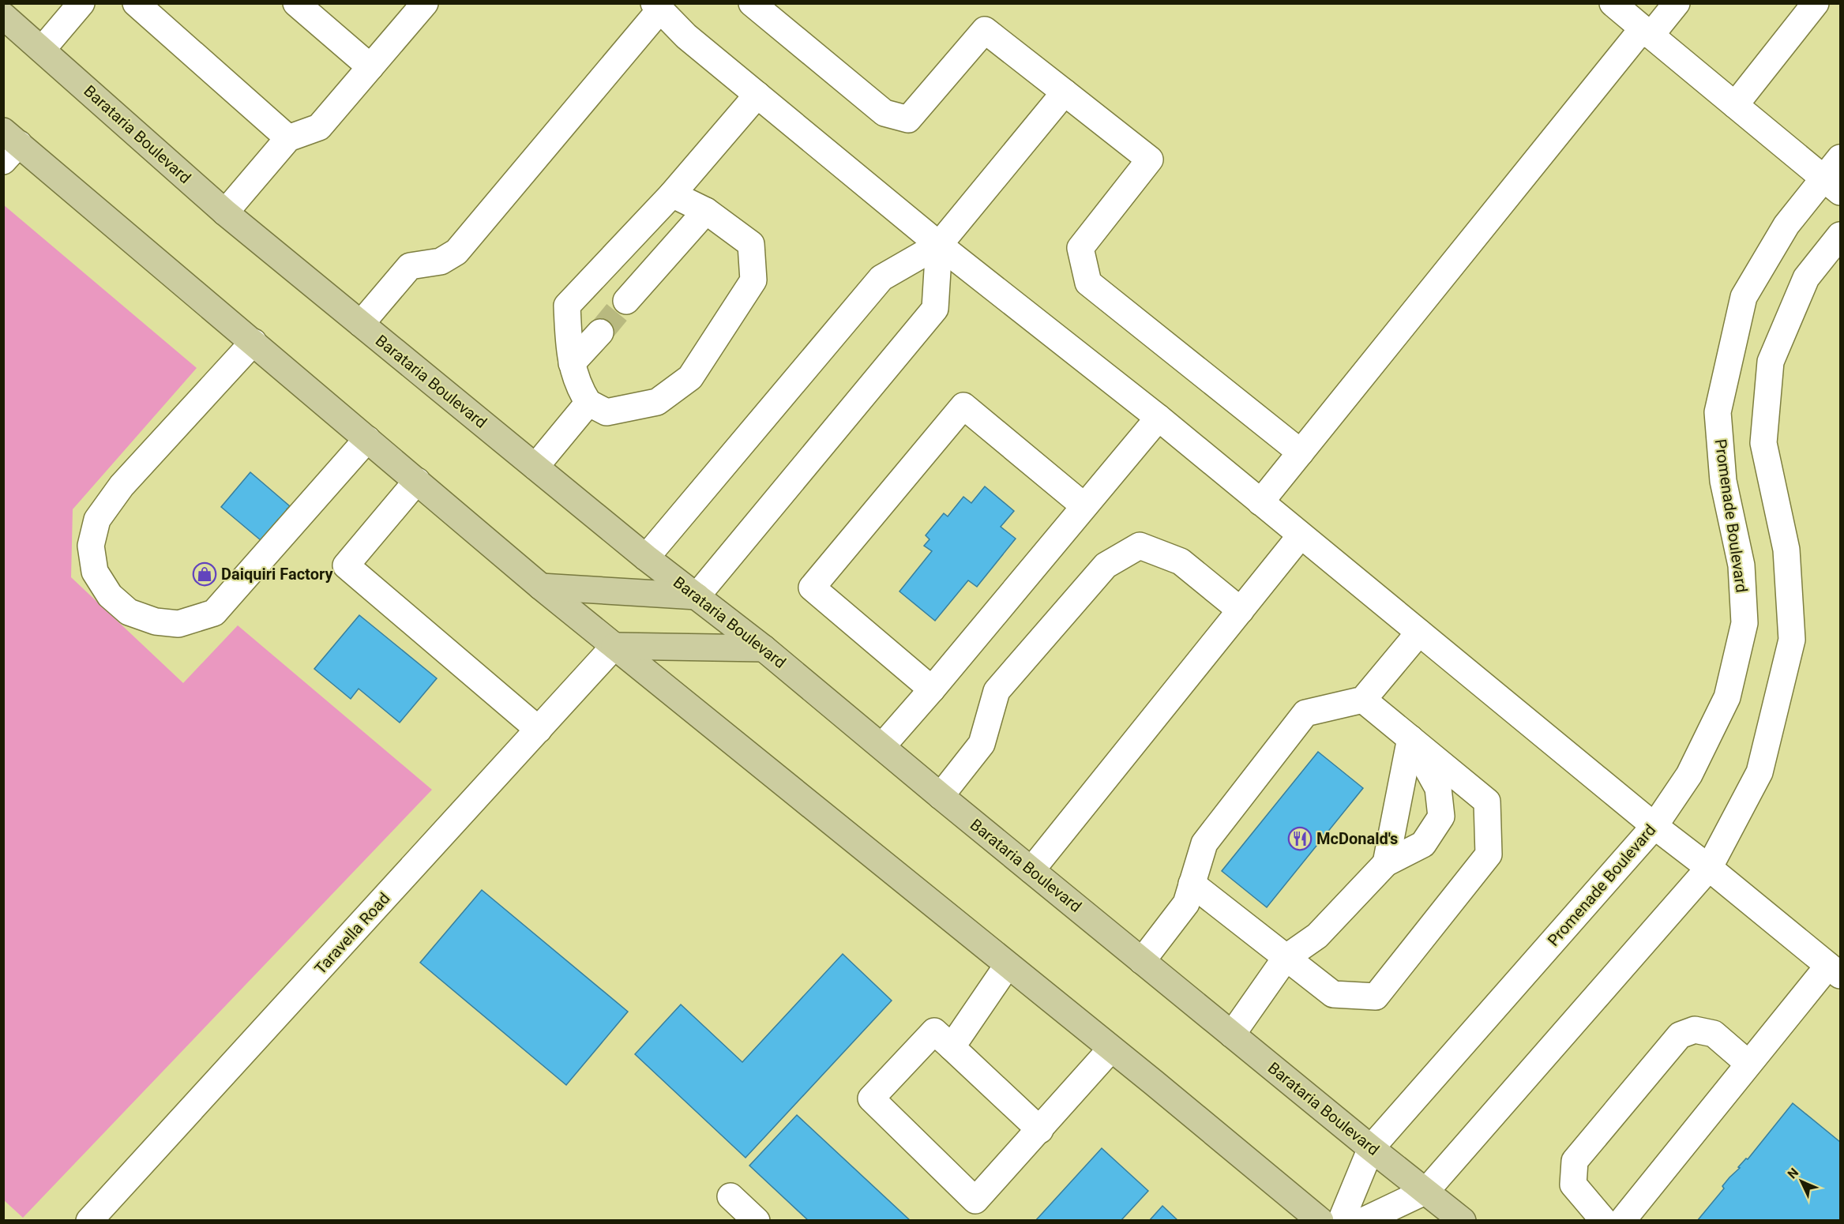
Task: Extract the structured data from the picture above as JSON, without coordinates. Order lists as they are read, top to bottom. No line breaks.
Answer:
{"streets":{"main road":["Barataria Boulevard"],"street":["Promenade Boulevard","Taravella Road"]},"crossings":[["Barataria Boulevard","Promenade Boulevard"]],"places":{"shop":["Daiquiri Factory"],"restaurant":["McDonald's"]},"north":"top left"}
